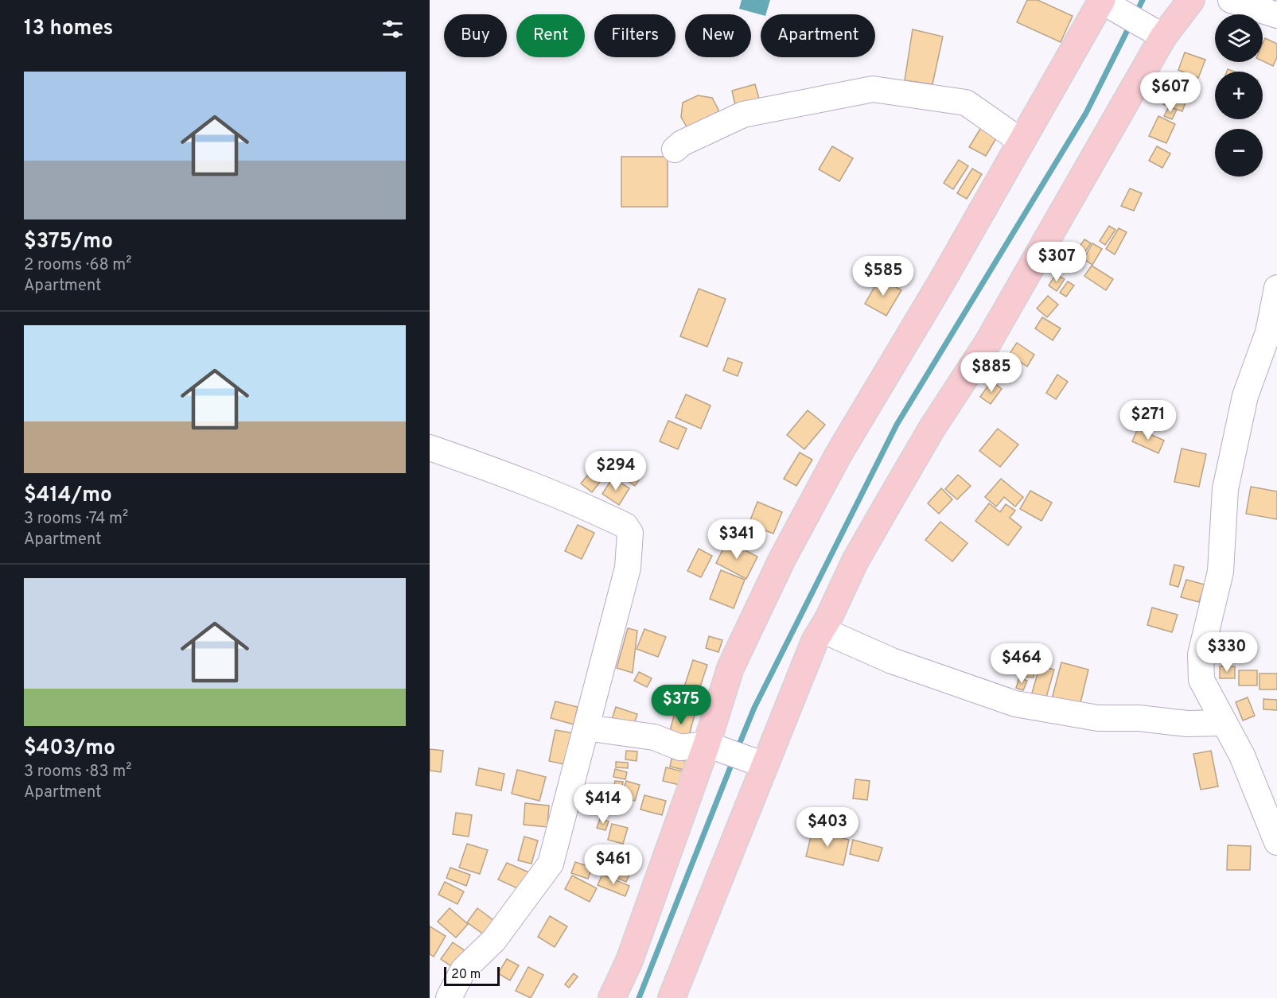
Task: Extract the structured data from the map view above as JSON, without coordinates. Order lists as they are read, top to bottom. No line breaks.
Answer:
{"scale_bar":"20 m","page":{"heading":"13 homes","map_buttons":["+","−"],"chip":["Buy","Rent","Filters","New","Apartment"],"list":[{"name":"$375/mo","note":"2 rooms · 68 m² · Apartment"},{"name":"$414/mo","note":"3 rooms · 74 m² · Apartment"},{"name":"$403/mo","note":"3 rooms · 83 m² · Apartment"}],"price":["$607","$307","$585","$885","$271","$294","$341","$330","$464","$375","$414","$403","$461"],"scale":"20 m"}}
